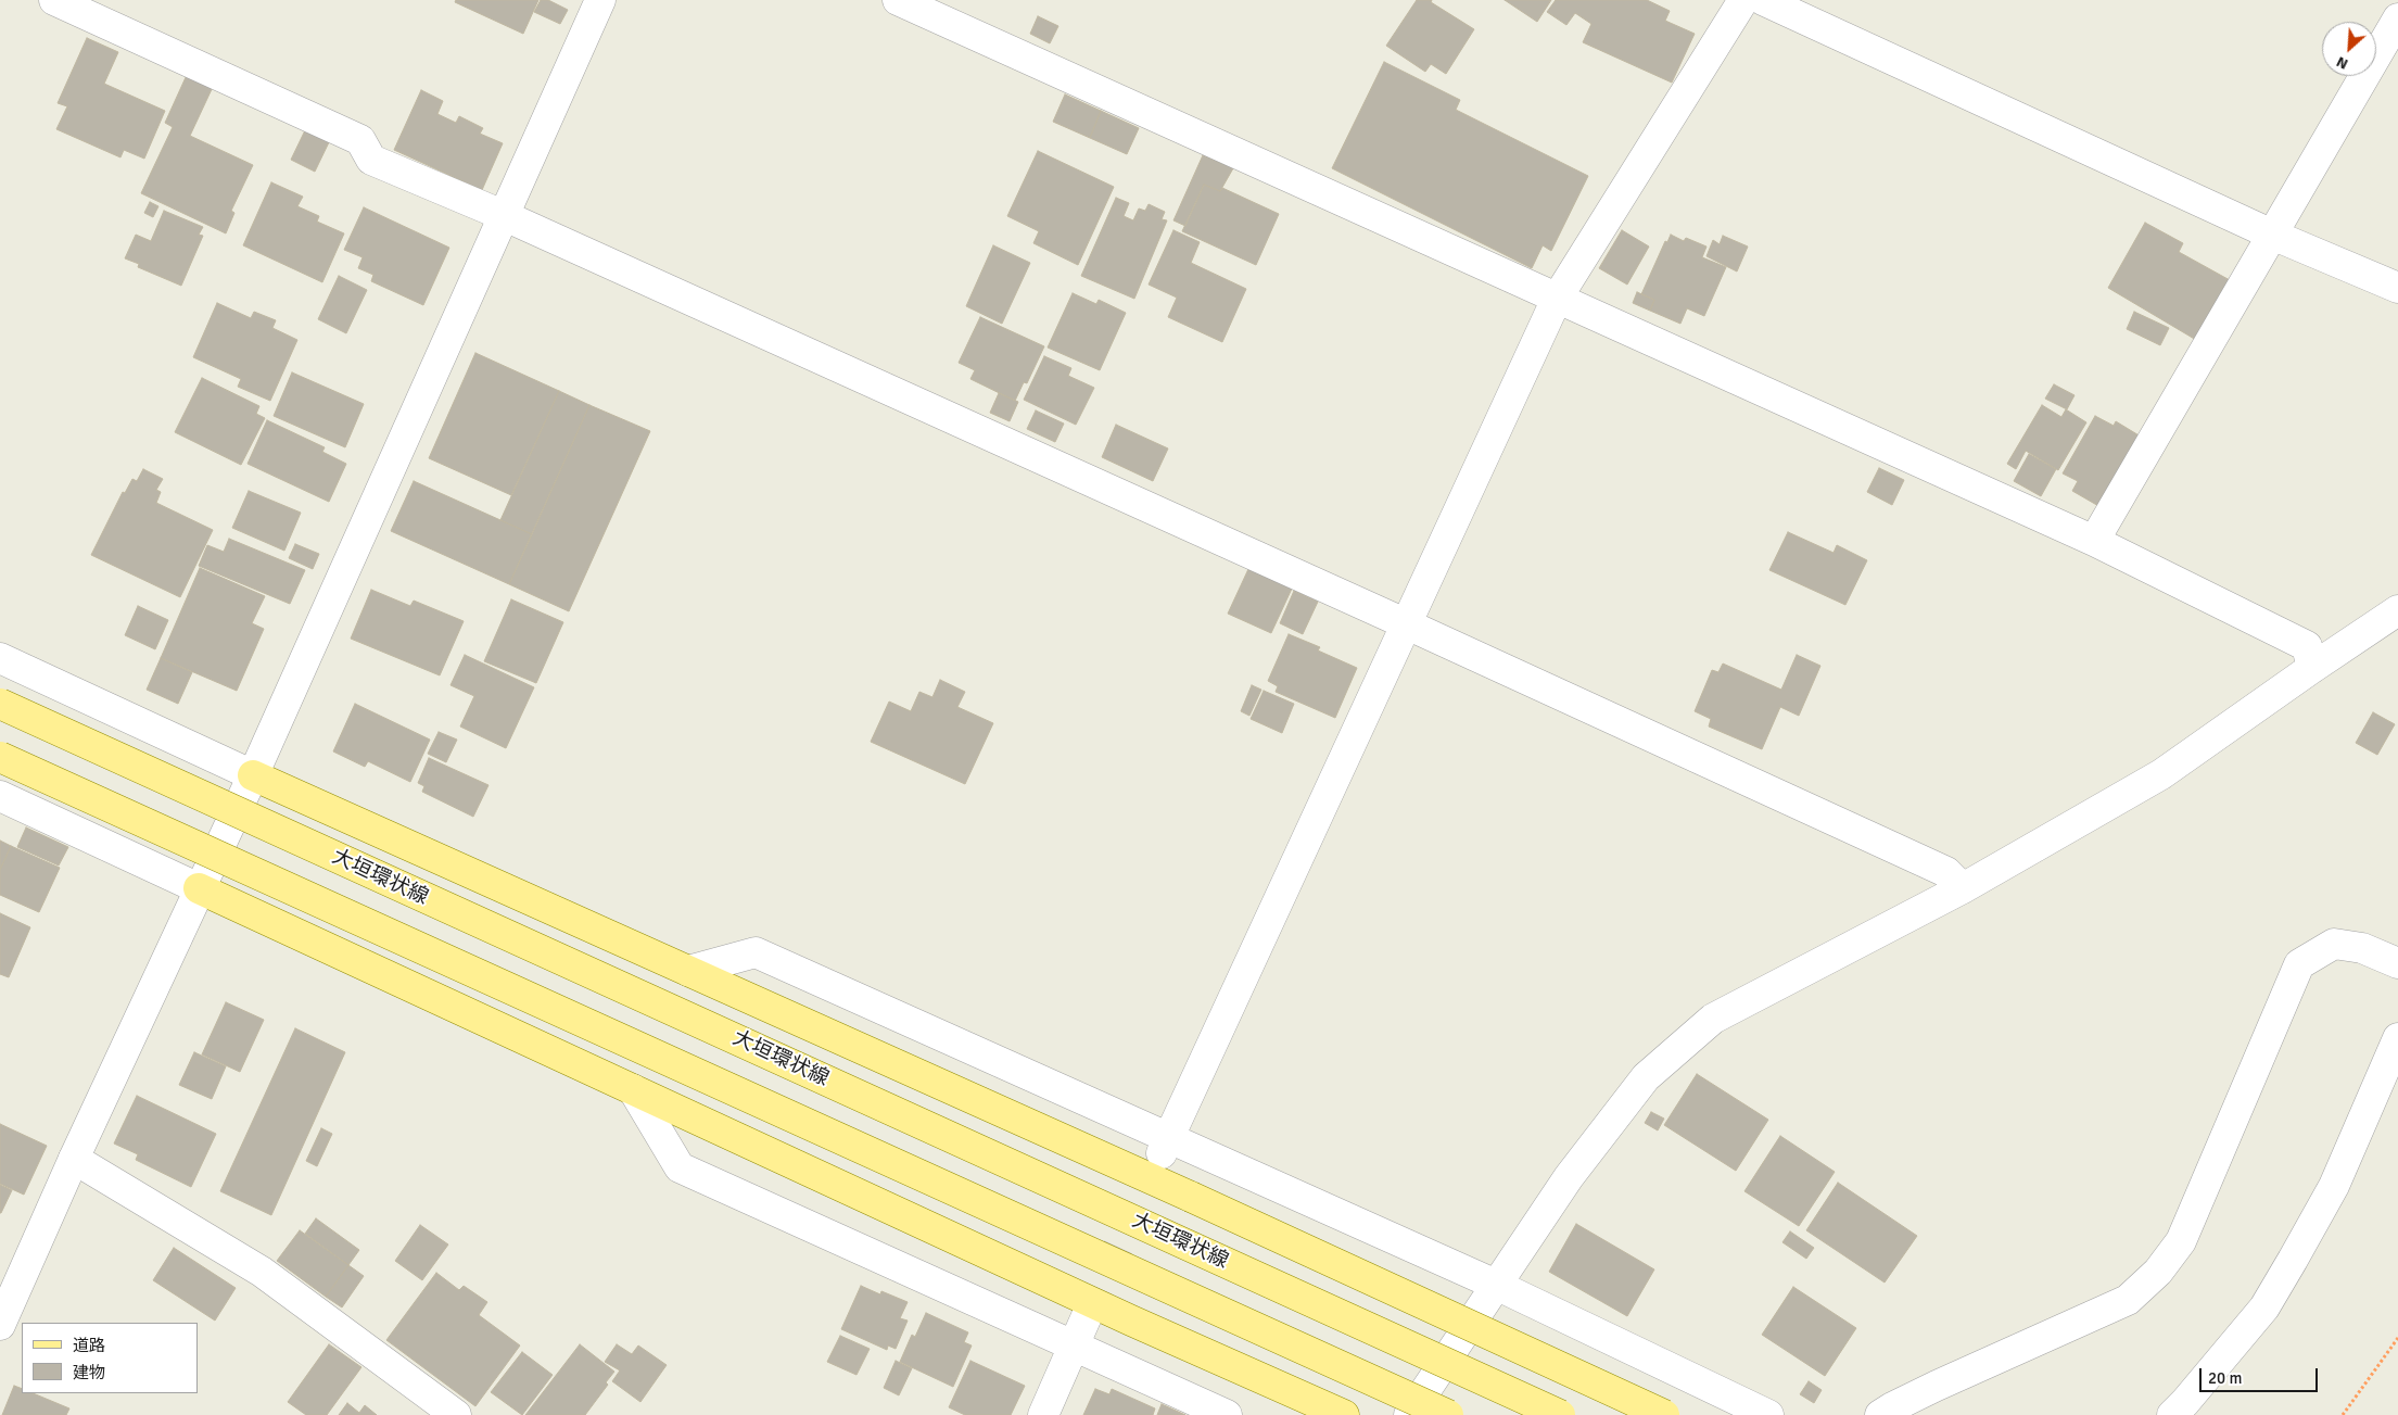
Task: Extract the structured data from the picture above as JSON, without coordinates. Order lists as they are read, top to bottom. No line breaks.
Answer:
{"streets":{"main road":["大垣環状線"]},"legend":["道路","建物"],"scale_bar":"20 m","north":"bottom left"}
